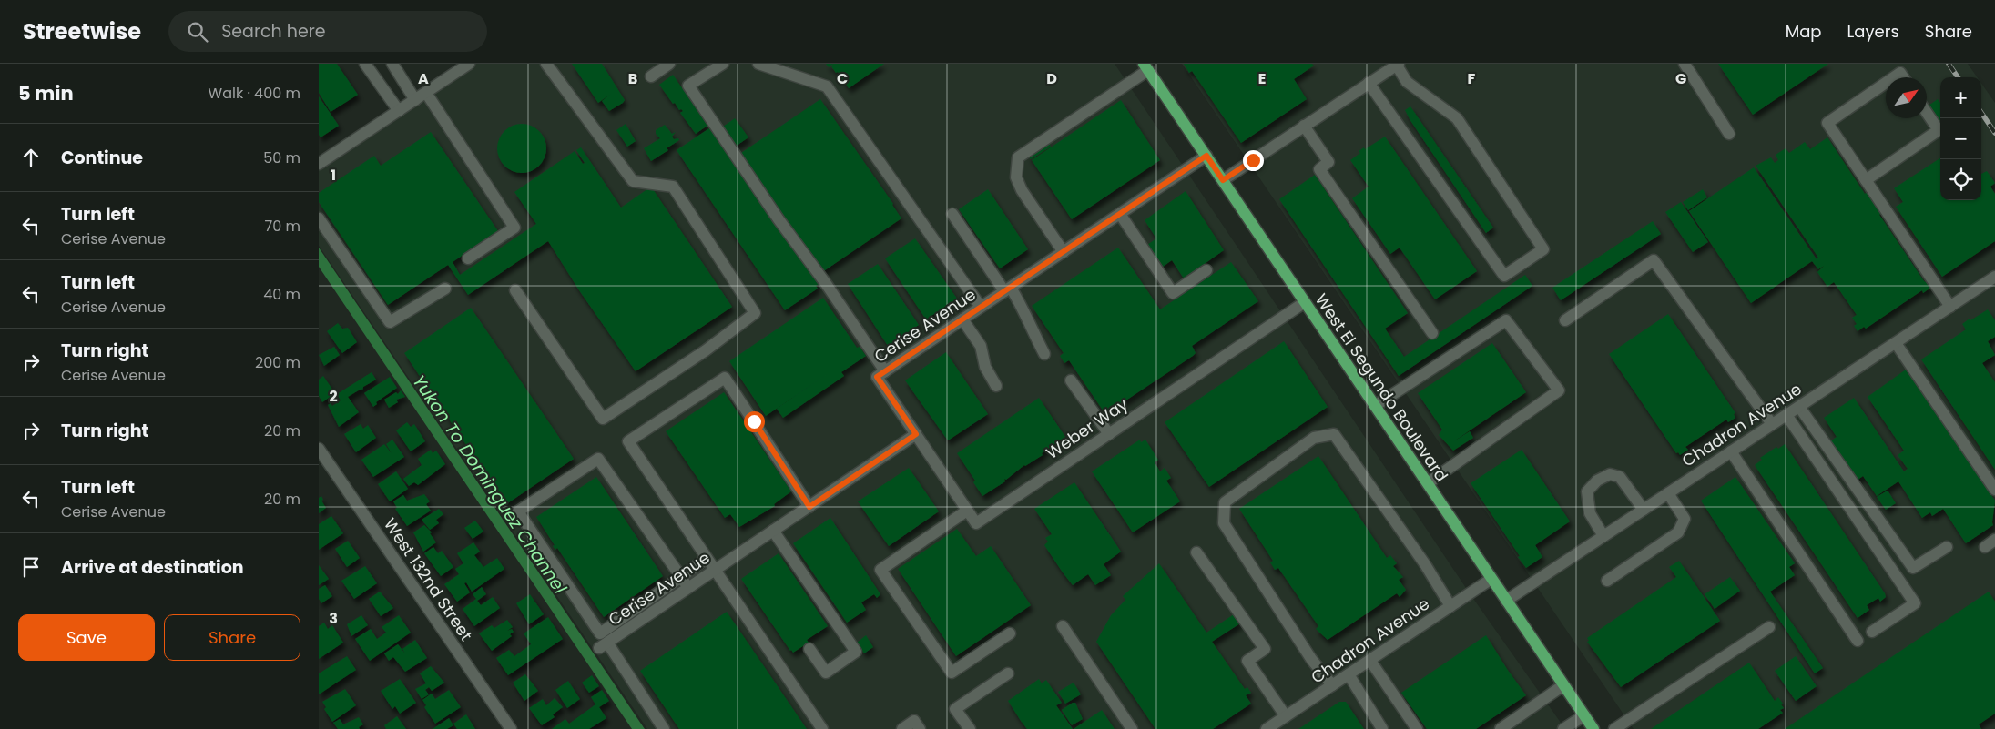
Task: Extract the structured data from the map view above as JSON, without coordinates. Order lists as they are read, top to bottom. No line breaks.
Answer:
{"streets":{"main road":["West El Segundo Boulevard"],"street":["Cerise Avenue","Chadron Avenue","Weber Way","West 132nd Street"]},"crossings":[["Cerise Avenue","West El Segundo Boulevard"],["West El Segundo Boulevard","Chadron Avenue"],["West El Segundo Boulevard","Weber Way"]],"water":["Yukon To Dominguez Channel"],"north":"top right","page":{"header":"Streetwise","search":"Search here","nav":["Map","Layers","Share"],"heading":["5 min","Walk · 400 m"],"map_buttons":["+","−"],"list":[["Continue","50 m"],["Turn left","Cerise Avenue","70 m"],["Turn left","Cerise Avenue","40 m"],["Turn right","Cerise Avenue","200 m"],["Turn right","20 m"],["Turn left","Cerise Avenue","20 m"],"Arrive at destination"],"buttons":["Save","Share"]},"grid":{"columns":["A","B","C","D","E","F","G"],"rows":["1","2","3"]}}
